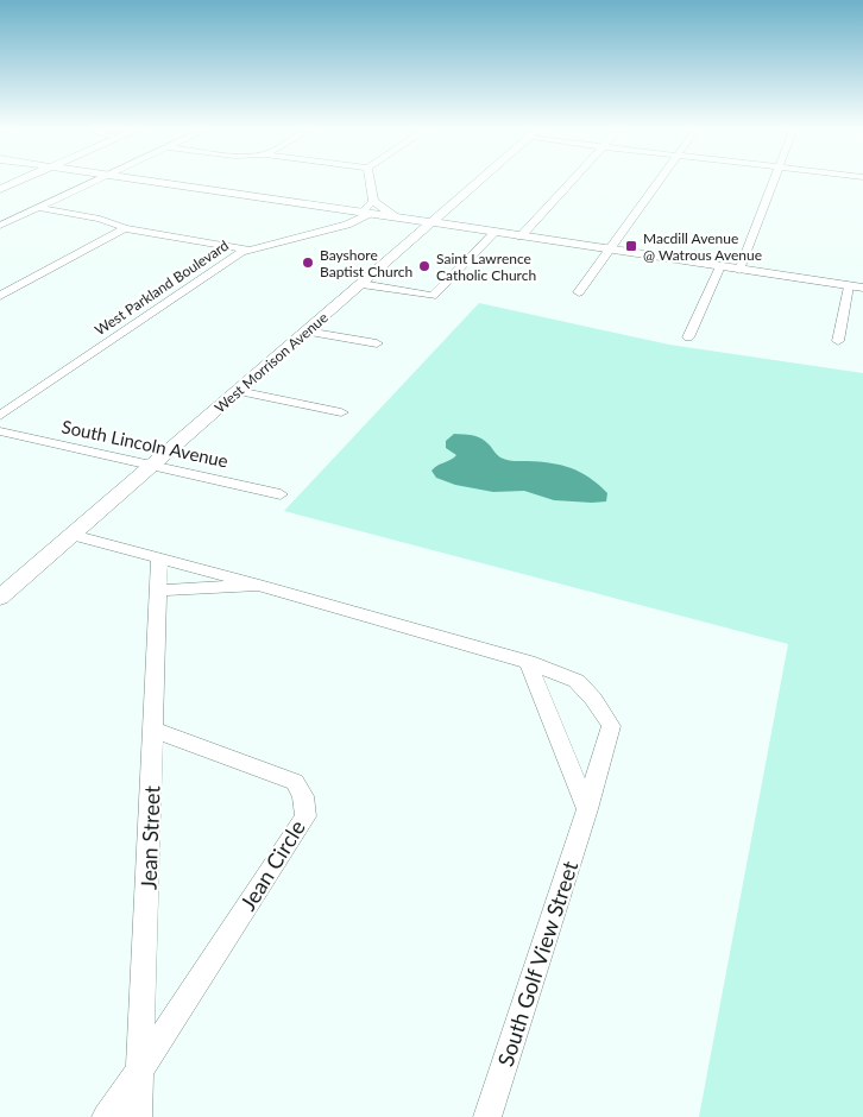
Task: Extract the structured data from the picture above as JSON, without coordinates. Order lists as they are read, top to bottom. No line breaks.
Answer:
{"streets":{"street":["West Parkland Boulevard","West Morrison Avenue","South Lincoln Avenue","Jean Street","Jean Circle","South Golf View Street"]},"crossings":[["West Morrison Avenue","South Lincoln Avenue"],["West Morrison Avenue","South Golf View Street"],["Jean Street","Jean Circle"],["Jean Street","South Golf View Street"]],"places":{"transit":["Macdill Avenue @ Watrous Avenue"],"other":["Bayshore Baptist Church","Saint Lawrence Catholic Church"]}}
